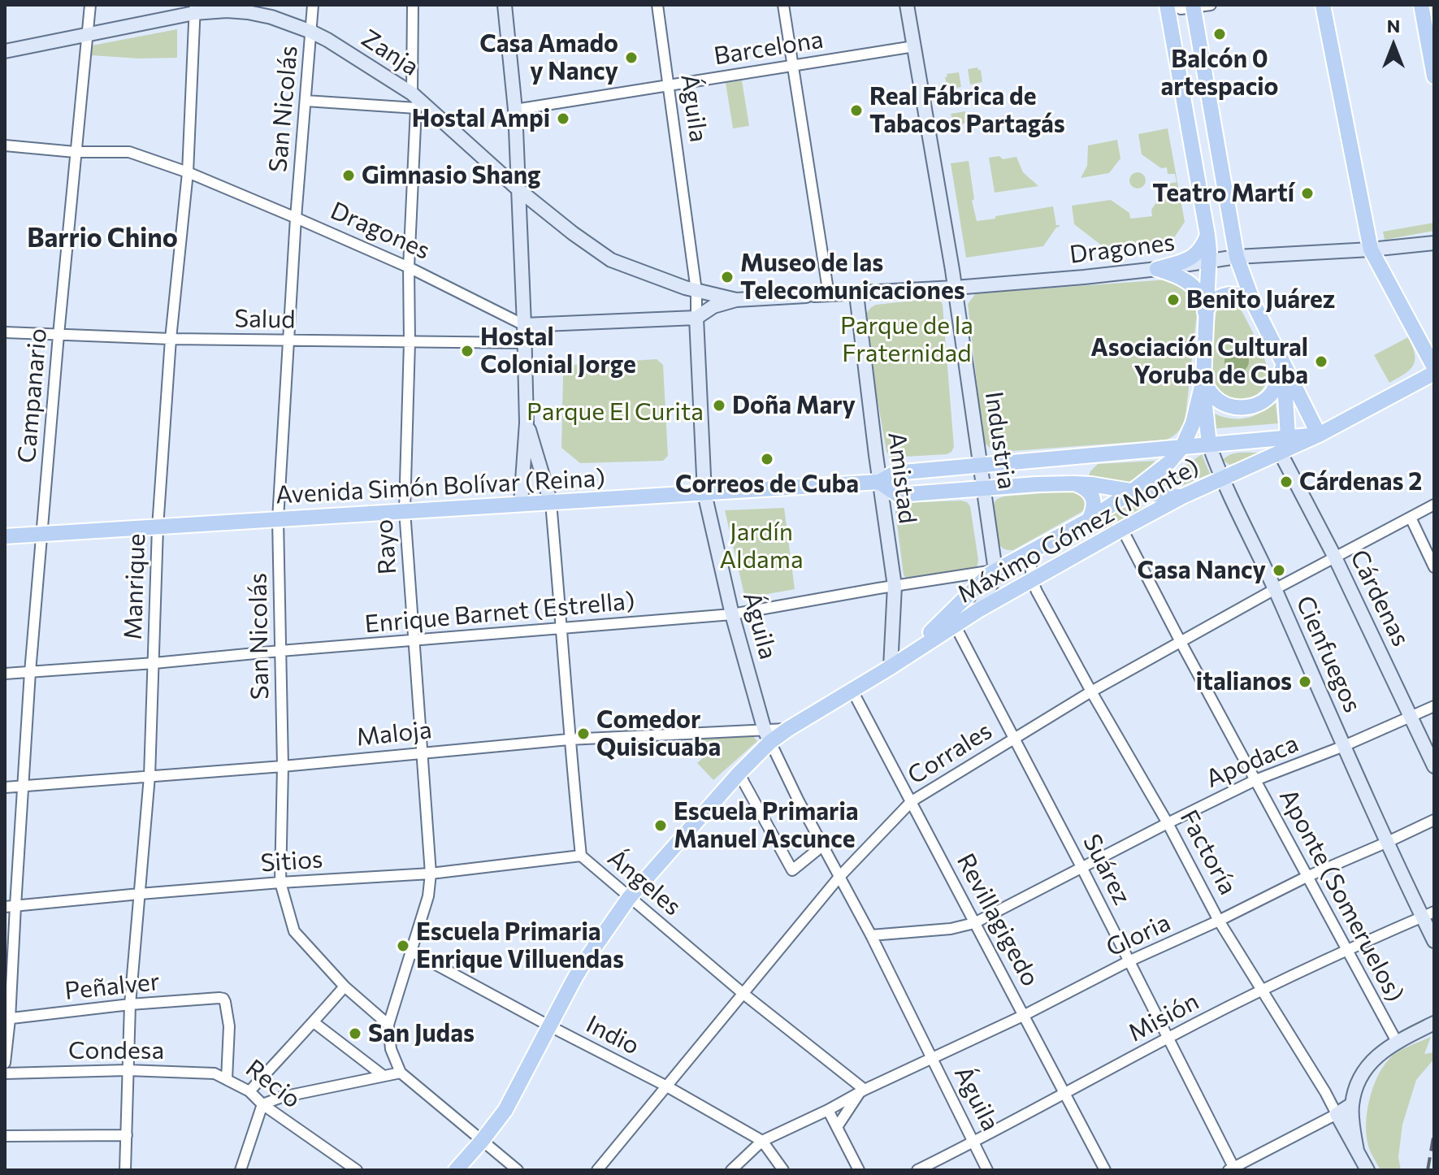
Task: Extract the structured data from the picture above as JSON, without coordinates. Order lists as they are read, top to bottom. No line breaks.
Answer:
{"streets":{"main road":["Avenida Simón Bolívar (Reina)","Máximo Gómez (Monte)","Cienfuegos"],"street":["Barcelona","Zanja","Águila","San Nicolás","Dragones","Salud","Campanario","Industria","Amistad","Rayo","Manrique","Cárdenas","Enrique Barnet (Estrella)","Maloja","Corrales","Apodaca","Factoría","Sitios","Suárez","Ángeles","Aponte (Someruelos)","Revillagigedo","Gloria","Peñalver","Misión","Indio","Condesa","Recio"]},"crossings":[["Barcelona","Águila"],["Barcelona","Industria"],["Zanja","Águila"],["Zanja","San Nicolás"],["Zanja","Dragones"],["Zanja","Campanario"],["Zanja","Rayo"],["Zanja","Manrique"],["Águila","Dragones"],["Águila","Avenida Simón Bolívar (Reina)"],["Águila","Máximo Gómez (Monte)"],["Águila","Enrique Barnet (Estrella)"],["Águila","Maloja"],["Águila","Corrales"],["Águila","Apodaca"],["Águila","Gloria"],["Águila","Misión"],["San Nicolás","Dragones"],["San Nicolás","Salud"],["San Nicolás","Avenida Simón Bolívar (Reina)"],["San Nicolás","Rayo"],["San Nicolás","Enrique Barnet (Estrella)"],["San Nicolás","Maloja"],["San Nicolás","Sitios"],["Dragones","Campanario"],["Dragones","Industria"],["Dragones","Amistad"],["Dragones","Rayo"],["Dragones","Manrique"],["Salud","Campanario"],["Salud","Rayo"],["Salud","Manrique"],["Campanario","Avenida Simón Bolívar (Reina)"],["Campanario","Enrique Barnet (Estrella)"],["Campanario","Maloja"],["Campanario","Sitios"],["Campanario","Peñalver"],["Industria","Avenida Simón Bolívar (Reina)"],["Industria","Máximo Gómez (Monte)"],["Industria","Enrique Barnet (Estrella)"],["Amistad","Avenida Simón Bolívar (Reina)"],["Amistad","Máximo Gómez (Monte)"],["Amistad","Enrique Barnet (Estrella)"],["Avenida Simón Bolívar (Reina)","Máximo Gómez (Monte)"],["Avenida Simón Bolívar (Reina)","Rayo"],["Avenida Simón Bolívar (Reina)","Manrique"],["Avenida Simón Bolívar (Reina)","Ángeles"],["Máximo Gómez (Monte)","Cárdenas"],["Máximo Gómez (Monte)","Enrique Barnet (Estrella)"],["Máximo Gómez (Monte)","Cienfuegos"],["Máximo Gómez (Monte)","Maloja"],["Máximo Gómez (Monte)","Factoría"],["Máximo Gómez (Monte)","Suárez"],["Máximo Gómez (Monte)","Ángeles"],["Máximo Gómez (Monte)","Aponte (Someruelos)"],["Máximo Gómez (Monte)","Revillagigedo"],["Máximo Gómez (Monte)","Indio"],["Rayo","Enrique Barnet (Estrella)"],["Rayo","Maloja"],["Rayo","Sitios"],["Rayo","Indio"],["Manrique","Enrique Barnet (Estrella)"],["Manrique","Maloja"],["Manrique","Sitios"],["Manrique","Peñalver"],["Manrique","Condesa"],["Cárdenas","Corrales"],["Cárdenas","Apodaca"],["Enrique Barnet (Estrella)","Ángeles"],["Cienfuegos","Corrales"],["Cienfuegos","Apodaca"],["Cienfuegos","Gloria"],["Cienfuegos","Misión"],["Maloja","Ángeles"],["Corrales","Factoría"],["Corrales","Suárez"],["Corrales","Ángeles"],["Corrales","Aponte (Someruelos)"],["Corrales","Revillagigedo"],["Corrales","Indio"],["Apodaca","Factoría"],["Apodaca","Suárez"],["Apodaca","Aponte (Someruelos)"],["Apodaca","Revillagigedo"],["Factoría","Gloria"],["Factoría","Misión"],["Sitios","Ángeles"],["Suárez","Gloria"],["Suárez","Misión"],["Ángeles","Gloria"],["Aponte (Someruelos)","Gloria"],["Aponte (Someruelos)","Misión"],["Revillagigedo","Gloria"],["Revillagigedo","Misión"],["Gloria","Indio"],["Peñalver","Recio"],["Condesa","Recio"]],"districts":["Barrio Chino"],"parks":["Parque de la Fraternidad","Parque El Curita","Jardín Aldama"],"places":["Balcón 0 artespacio","Casa Amado y Nancy","Real Fábrica de Tabacos Partagás","Hostal Ampi","Gimnasio Shang","Teatro Martí","Museo de las Telecomunicaciones","Benito Juárez","Hostal Colonial Jorge","Asociación Cultural Yoruba de Cuba","Doña Mary","Correos de Cuba","Cárdenas 2","Casa Nancy","italianos","Comedor Quisicuaba","Escuela Primaria Manuel Ascunce","Escuela Primaria Enrique Villuendas","San Judas"],"north":"top"}
